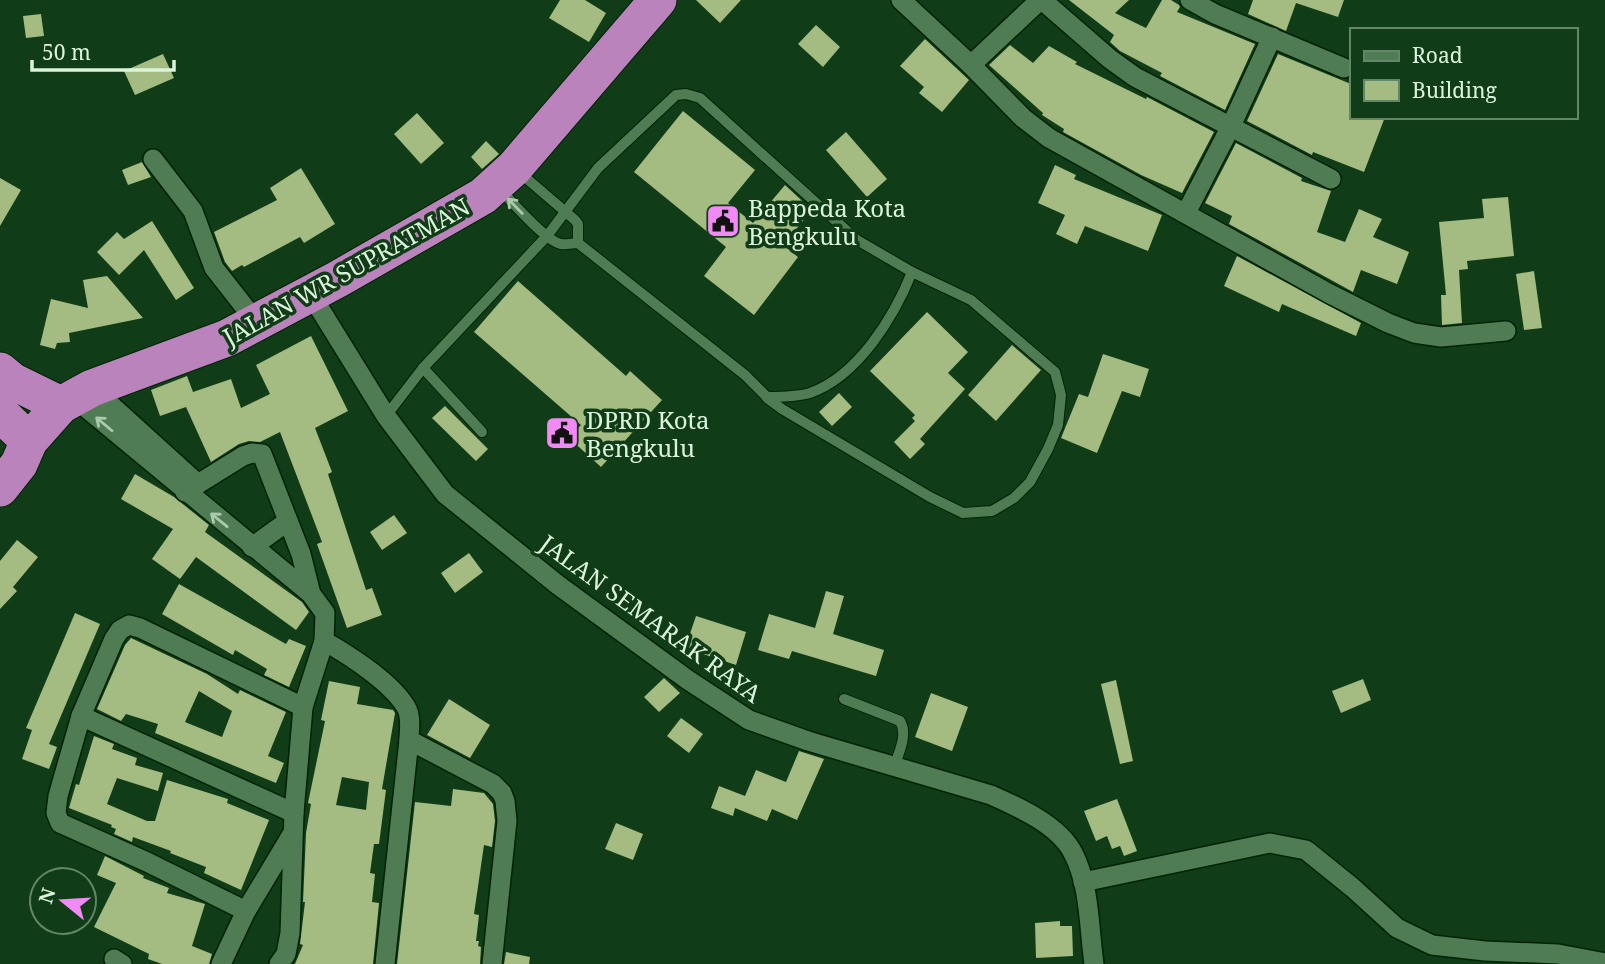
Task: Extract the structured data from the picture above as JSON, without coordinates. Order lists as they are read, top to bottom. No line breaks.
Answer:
{"streets":{"highway":["JALAN WR SUPRATMAN"],"street":["JALAN SEMARAK RAYA"]},"crossings":[["JALAN WR SUPRATMAN","JALAN SEMARAK RAYA"]],"places":{"public building":["Bappeda Kota Bengkulu","DPRD Kota Bengkulu"]},"legend":["Road","Building"],"scale_bar":"50 m","north":"left"}
